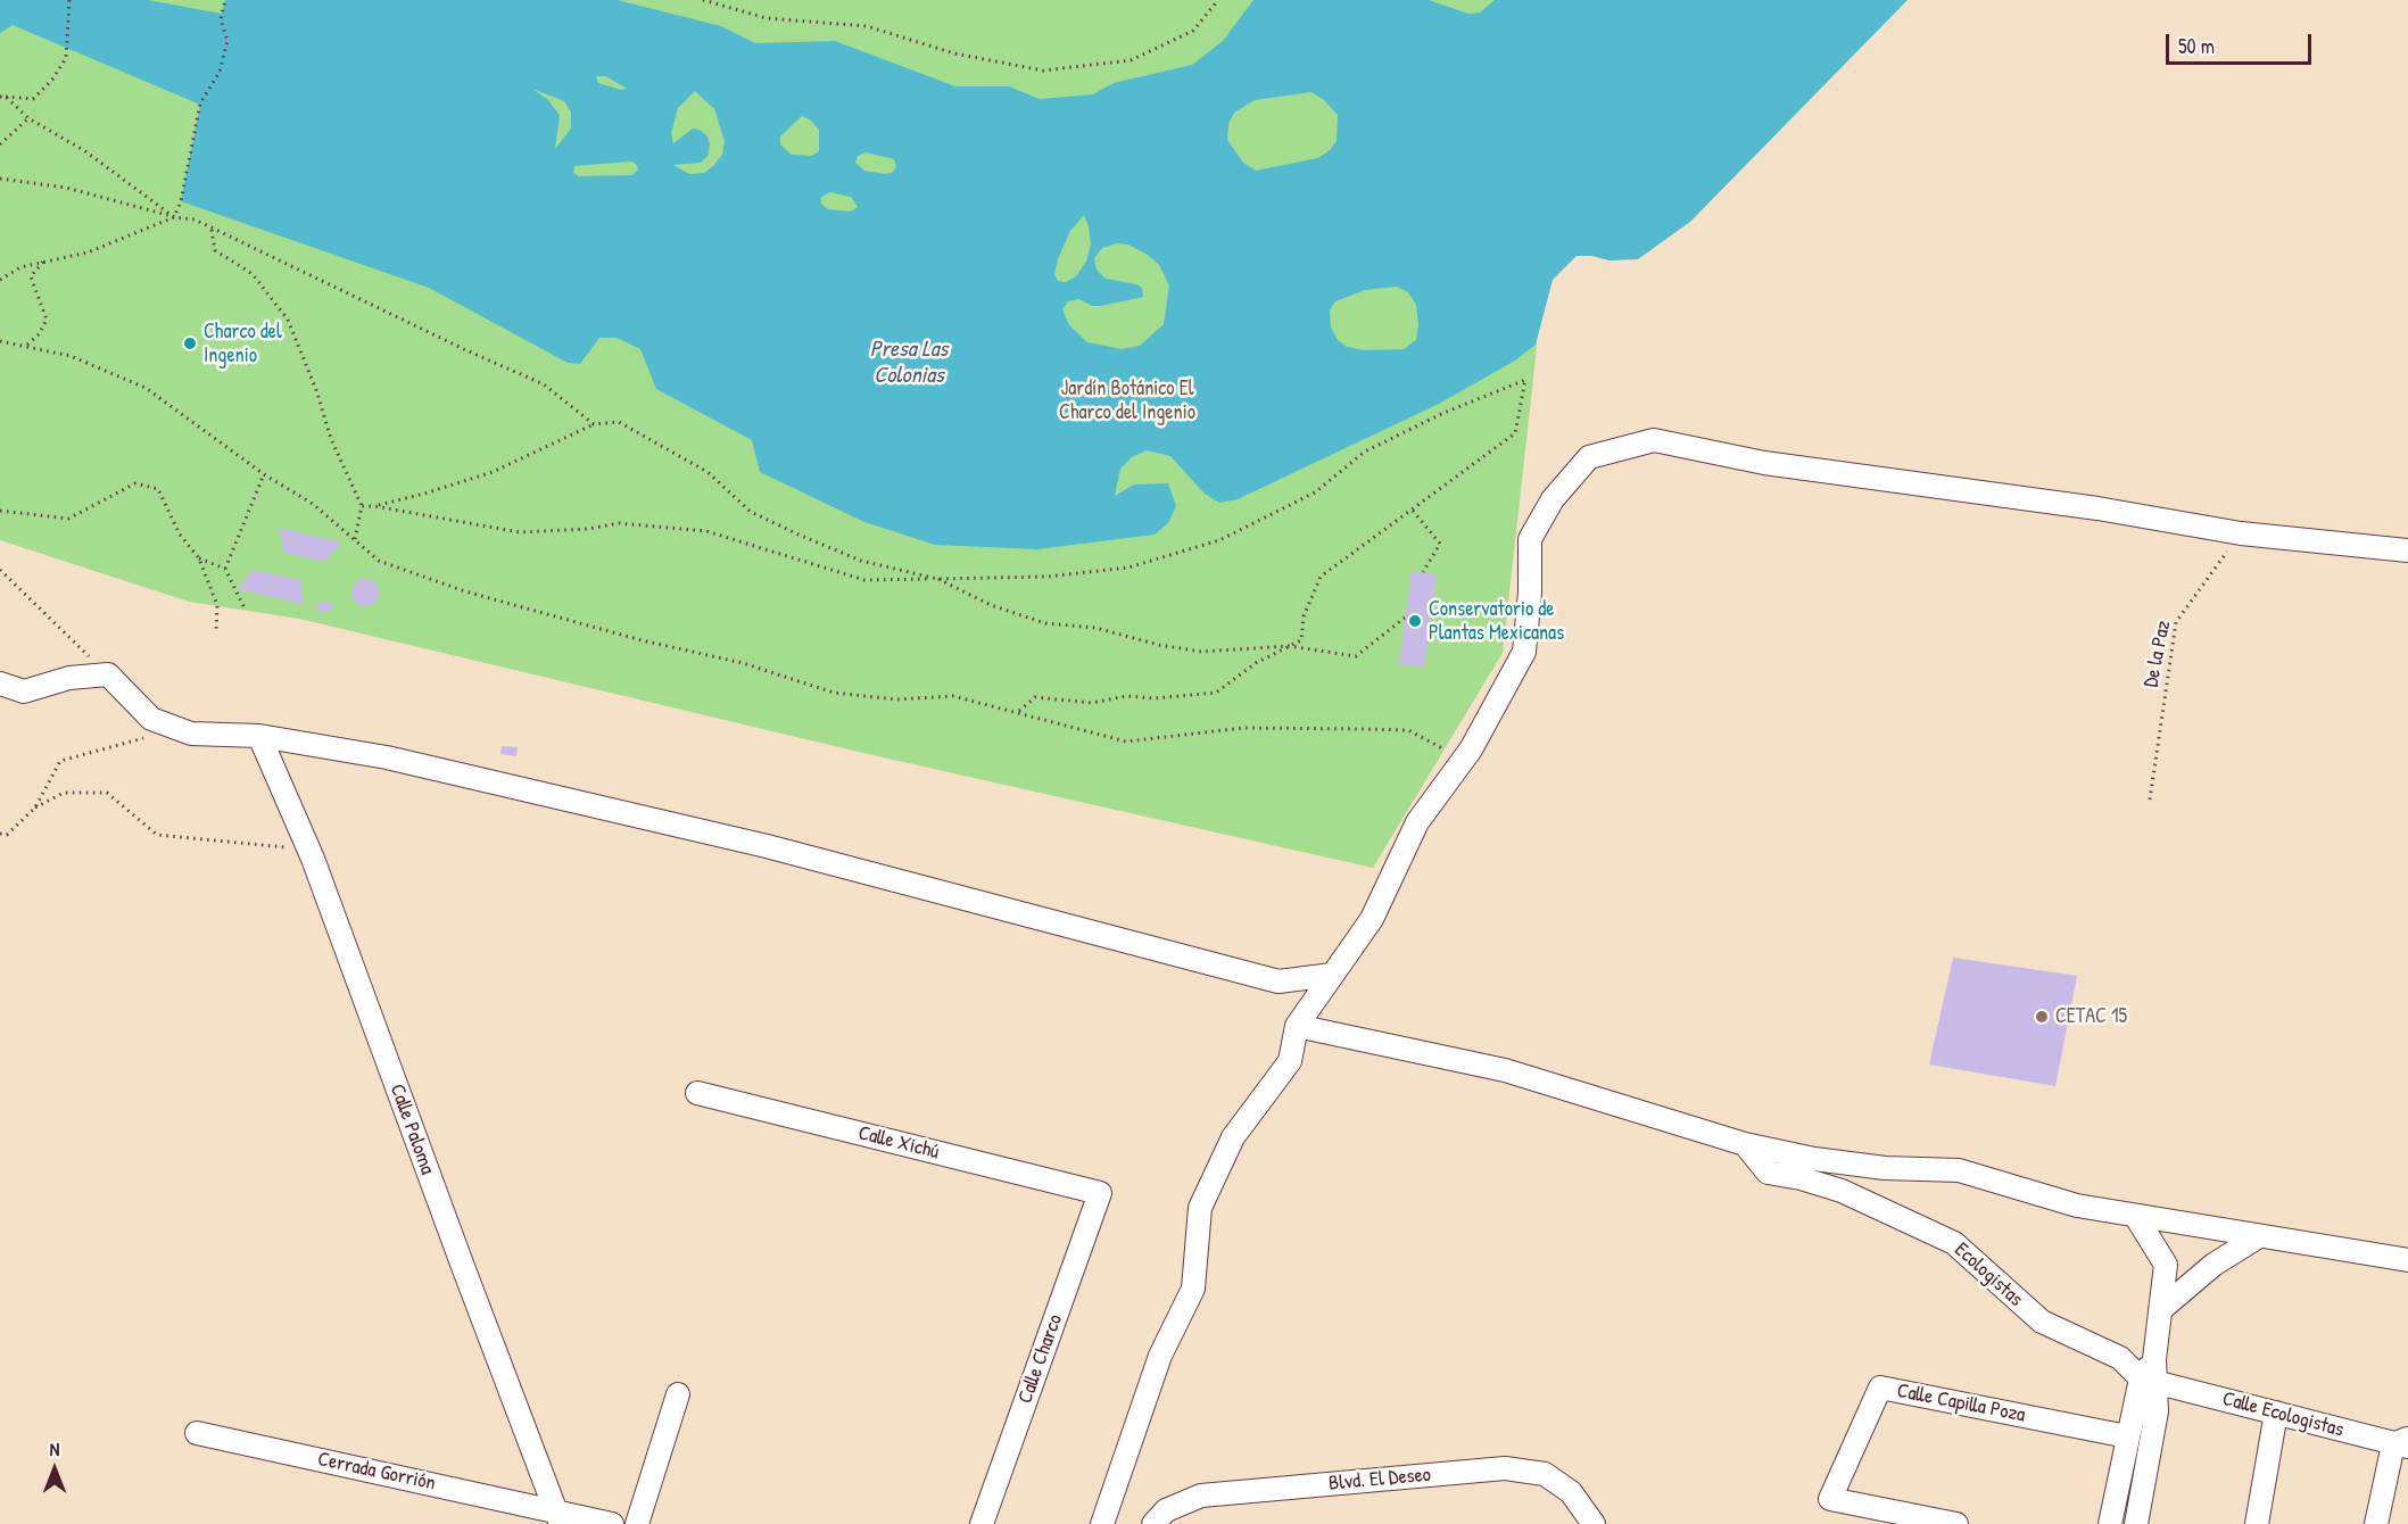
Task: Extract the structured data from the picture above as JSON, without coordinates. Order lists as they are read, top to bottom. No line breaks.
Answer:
{"streets":{"street":["Calle Paloma","Calle Xichú","Ecologistas","Calle Charco","Calle Capilla Poza","Calle Ecologistas","Cerrada Gorrión","Blvd. El Deseo"],"path":["De la Paz"]},"crossings":[["Calle Paloma","Cerrada Gorrión"],["Calle Xichú","Calle Charco"],["Ecologistas","Calle Ecologistas"]],"water":["Presa Las Colonias"],"parks":["Jardín Botánico El Charco del Ingenio"],"places":["Charco del Ingenio","Conservatorio de Plantas Mexicanas","CETAC 15"],"scale_bar":"50 m","north":"top"}
